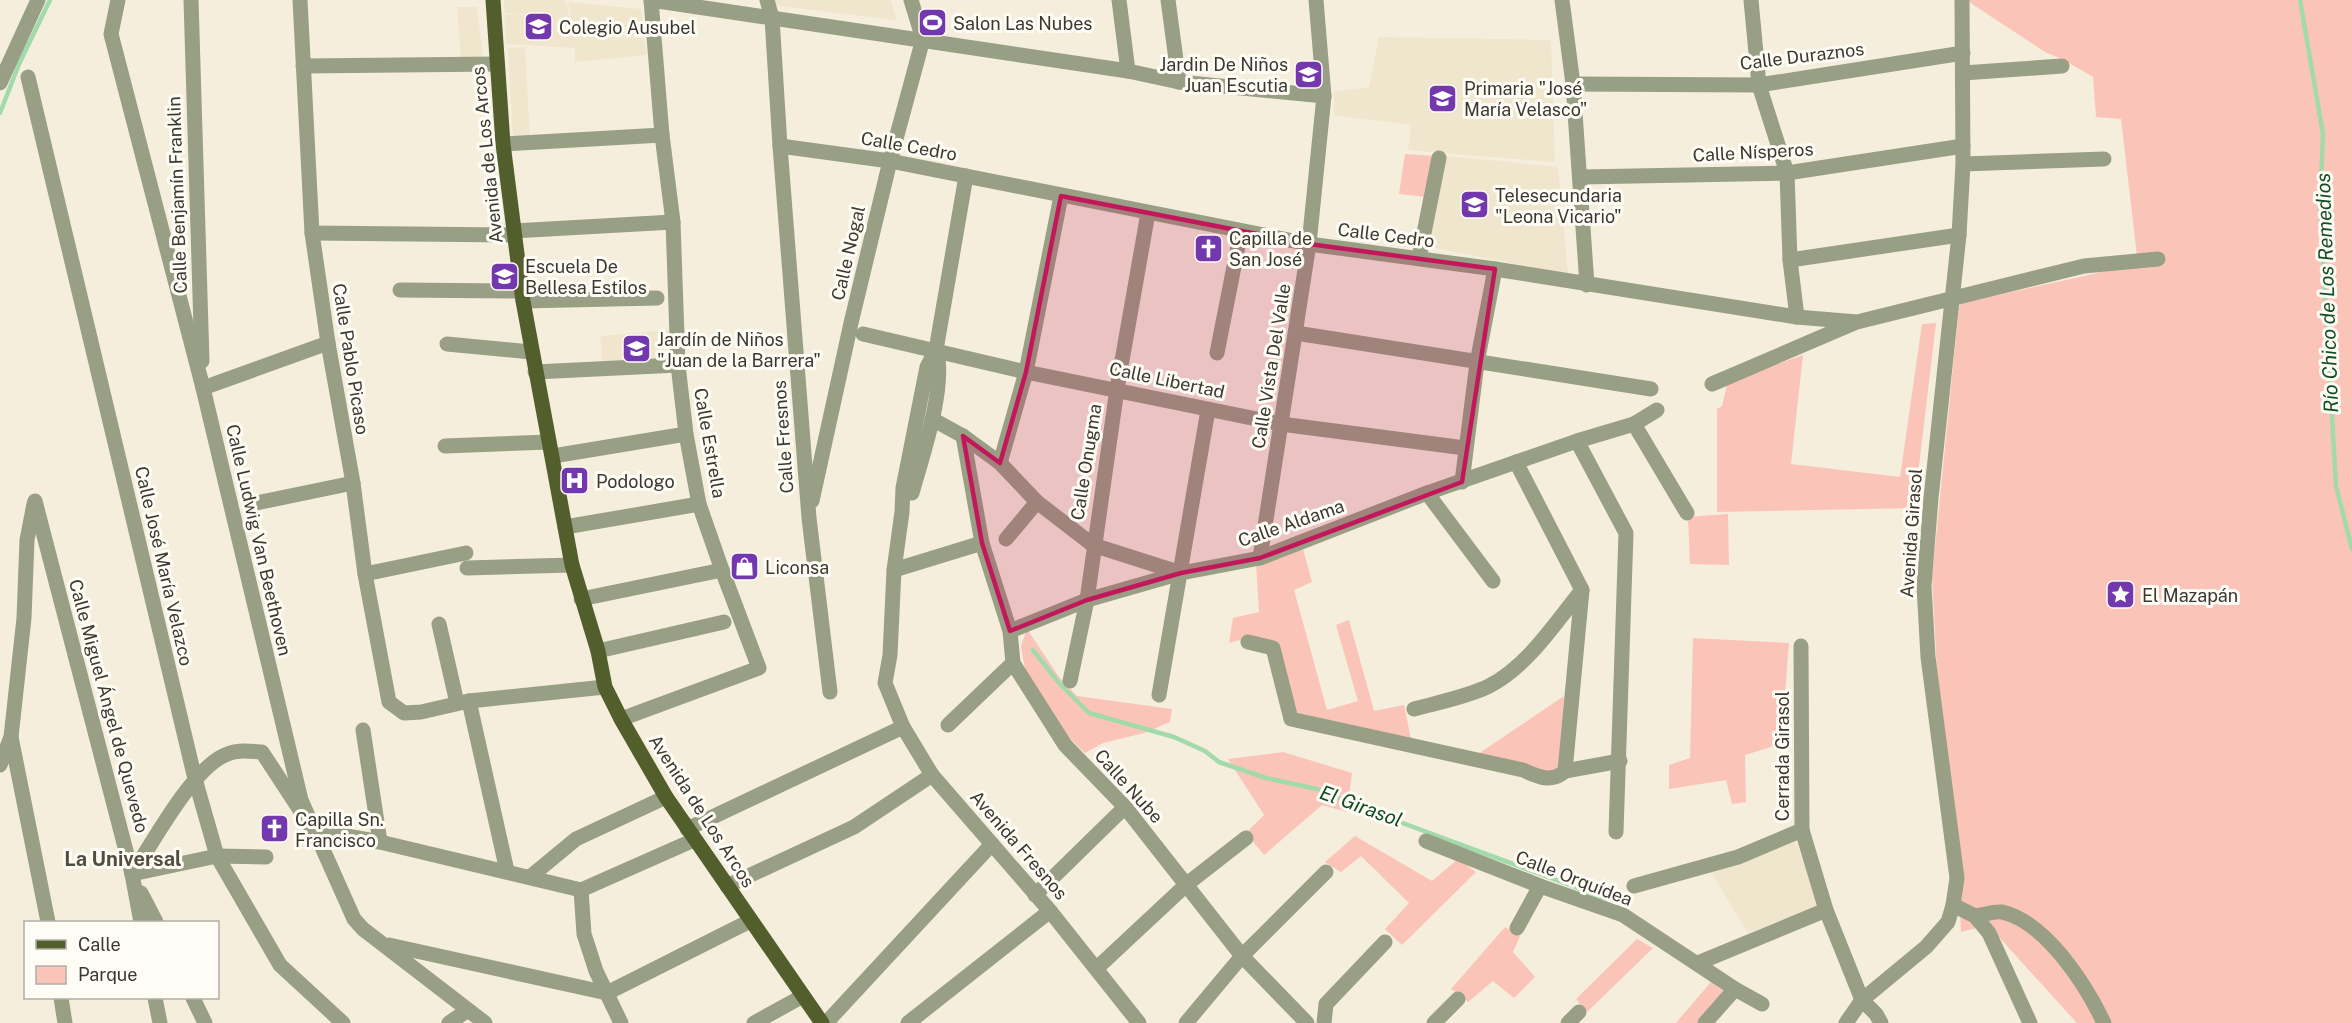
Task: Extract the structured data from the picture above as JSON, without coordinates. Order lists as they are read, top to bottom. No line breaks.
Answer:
{"streets":{"main road":["Avenida de Los Arcos"],"street":["Calle Duraznos","Calle Cedro","Calle Nísperos","Calle Benjamín Franklin","Calle Nogal","Calle Pablo Picaso","Calle Vista Del Valle","Calle Libertad","Calle Fresnos","Calle Estrella","Calle Onugma","Calle Aldama","Avenida Girasol","Calle Ludwig Van Beethoven","Calle José María Velazco","Calle Miguel Ángel de Quevedo","Cerrada Girasol","Calle Nube","Avenida Fresnos","Calle Orquídea"]},"crossings":[["Calle Duraznos","Avenida Girasol"],["Calle Cedro","Calle Nogal"],["Calle Cedro","Calle Vista Del Valle"],["Calle Cedro","Calle Fresnos"],["Calle Cedro","Calle Onugma"],["Calle Cedro","Avenida Girasol"],["Calle Nísperos","Avenida Girasol"],["Avenida de Los Arcos","Calle Estrella"],["Calle Benjamín Franklin","Calle Ludwig Van Beethoven"],["Calle Nogal","Calle Fresnos"],["Calle Vista Del Valle","Calle Libertad"],["Calle Vista Del Valle","Calle Aldama"],["Calle Libertad","Calle Onugma"],["Calle Onugma","Calle Aldama"],["Calle Aldama","Calle Nube"],["Avenida Girasol","Cerrada Girasol"]],"districts":["La Universal"],"water":["Río Chico de Los Remedios","El Girasol"],"places":{"sports":["Salon Las Nubes"],"school or university":["Colegio Ausubel","Jardin De Niños Juan Escutia","Primaria \"José María Velasco\"","Telesecundaria \"Leona Vicario\"","Escuela De Bellesa Estilos","Jardín de Niños \"Juan de la Barrera\""],"church":["Capilla de San José","Capilla Sn. Francisco"],"hospital":["Podologo"],"shop":["Liconsa"],"place":["El Mazapán"]},"legend":["Calle","Parque"]}
